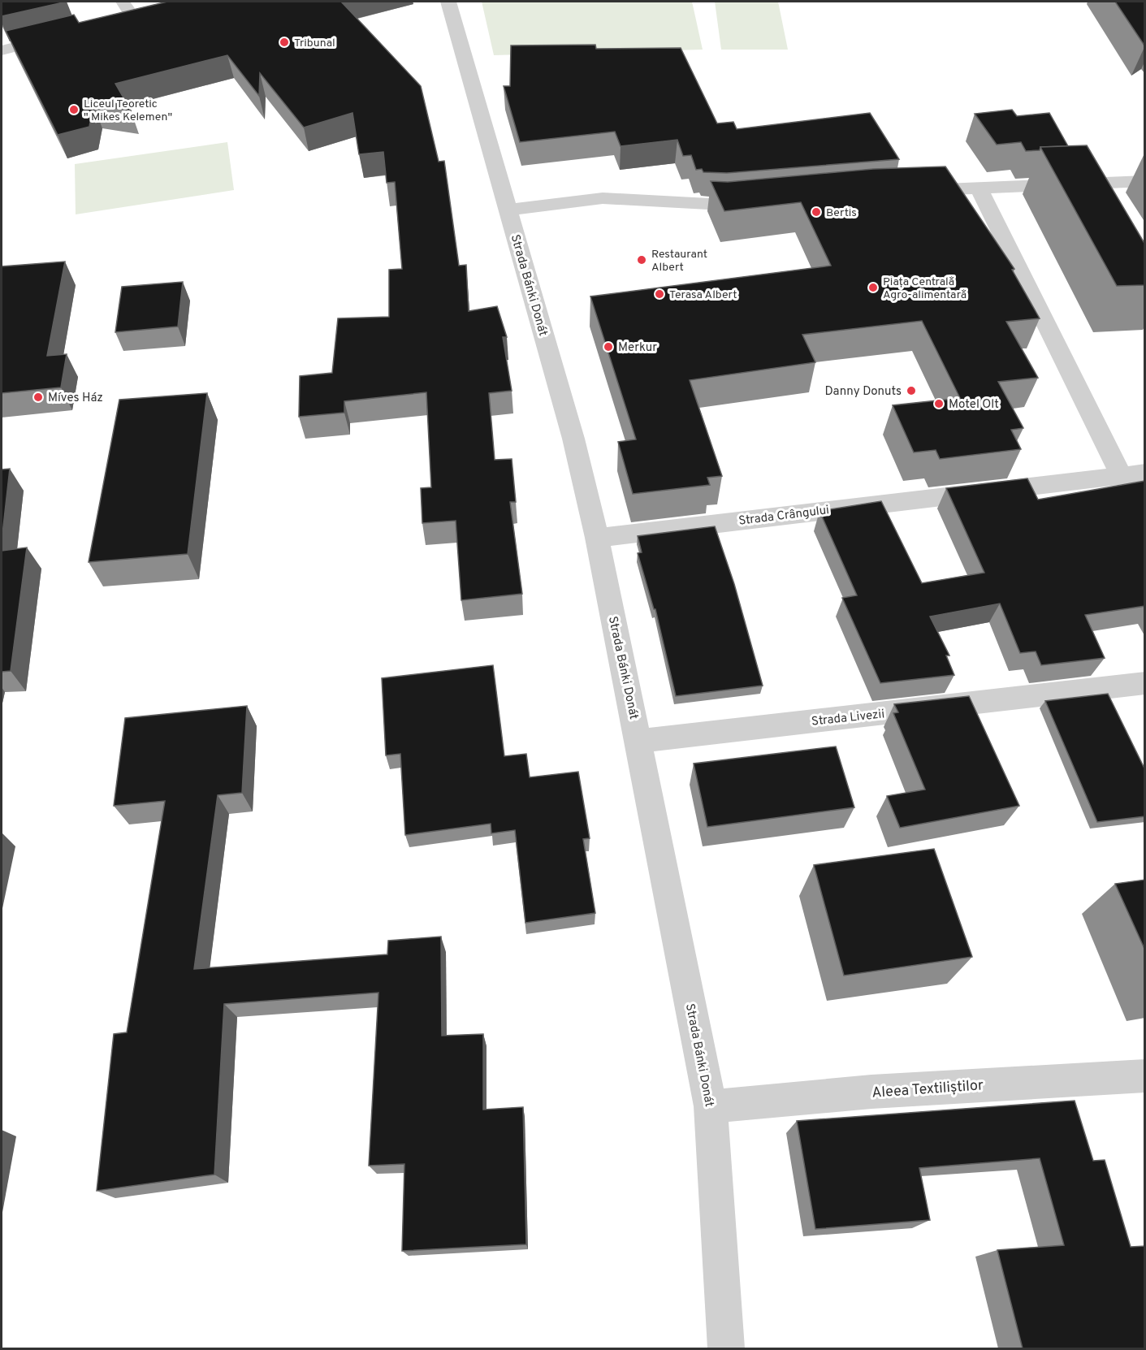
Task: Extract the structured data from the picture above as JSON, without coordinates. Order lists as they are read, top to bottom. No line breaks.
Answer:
{"streets":{"street":["Strada Bánki Donát","Strada Crângului","Strada Livezii","Aleea Textiliștilor"]},"crossings":[["Strada Bánki Donát","Strada Crângului"],["Strada Bánki Donát","Strada Livezii"],["Strada Bánki Donát","Aleea Textiliștilor"]],"places":["Tribunal","Liceul Teoretic \" Mikes Kelemen\"","Bertis","Restaurant Albert","Piața Centrală Agro-alimentară","Terasa Albert","Merkur","Danny Donuts","Míves Ház","Motel Olt"]}
